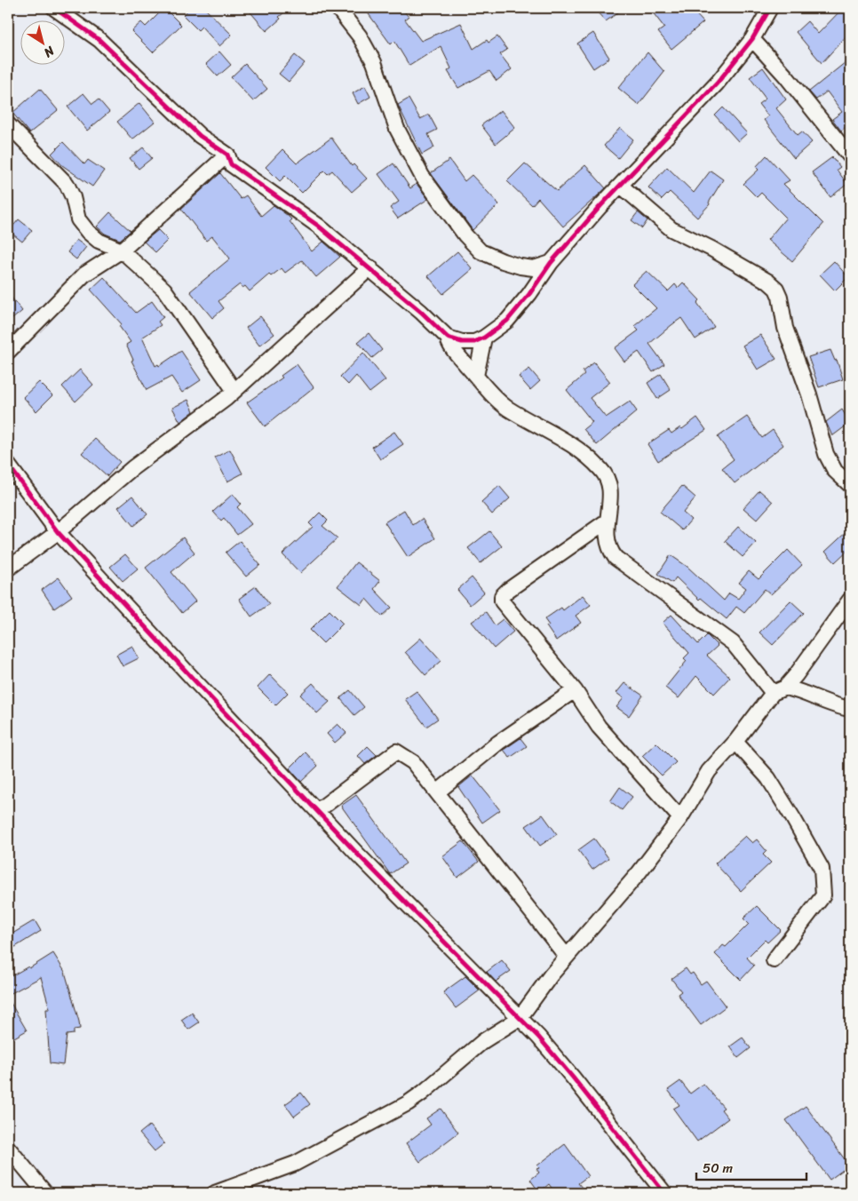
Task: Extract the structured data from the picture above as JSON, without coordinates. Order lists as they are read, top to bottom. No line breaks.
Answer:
{"scale_bar":"50 m","north":"bottom right"}
